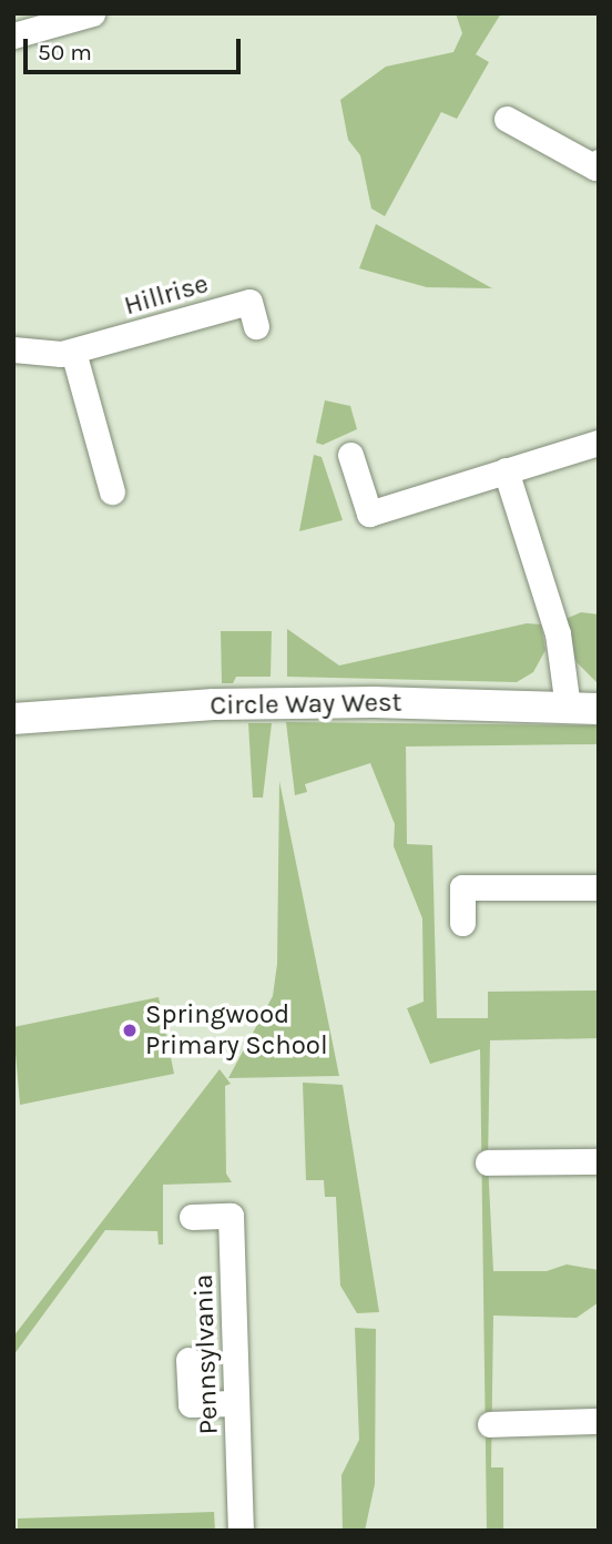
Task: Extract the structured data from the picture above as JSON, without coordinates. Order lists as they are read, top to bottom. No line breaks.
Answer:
{"streets":{"street":["Hillrise","Circle Way West","Pennsylvania"]},"places":["Springwood Primary School"],"scale_bar":"50 m"}
